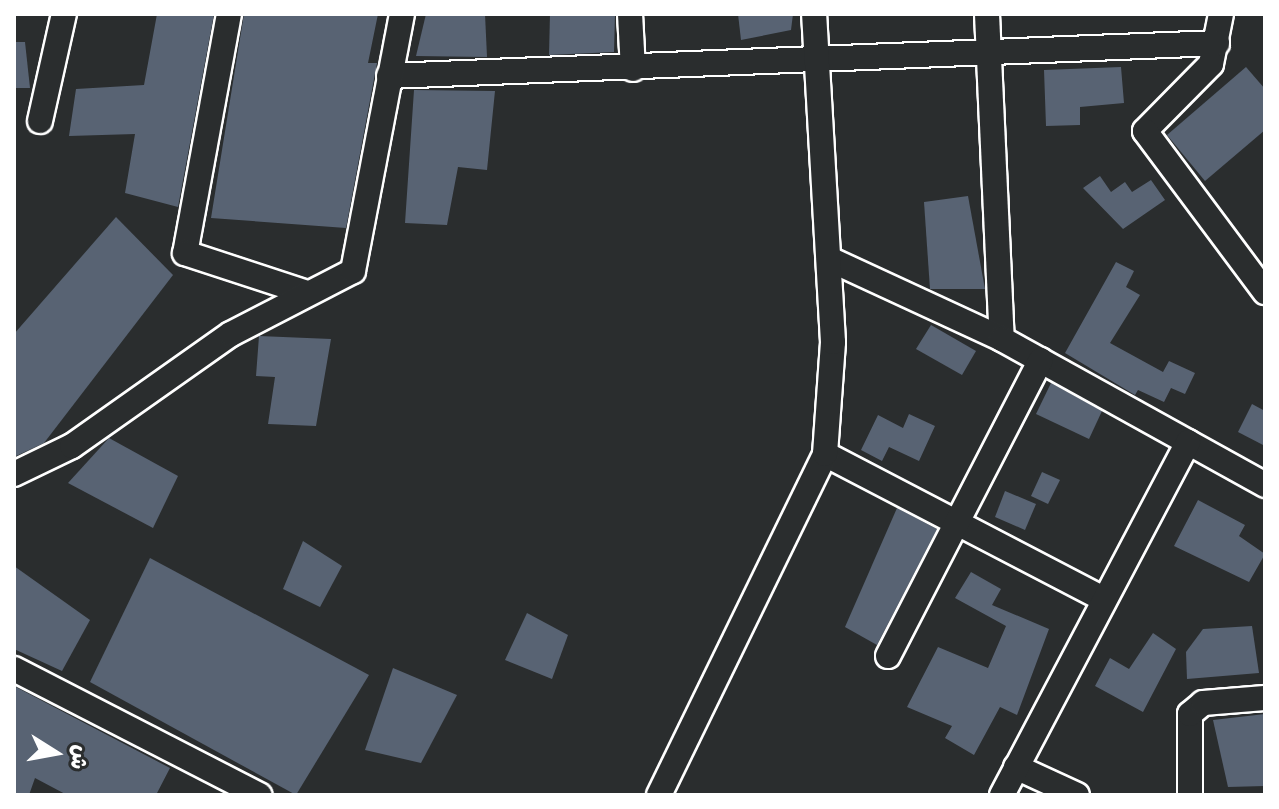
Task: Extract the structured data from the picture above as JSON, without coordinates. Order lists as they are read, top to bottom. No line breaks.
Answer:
{"north":"right"}
